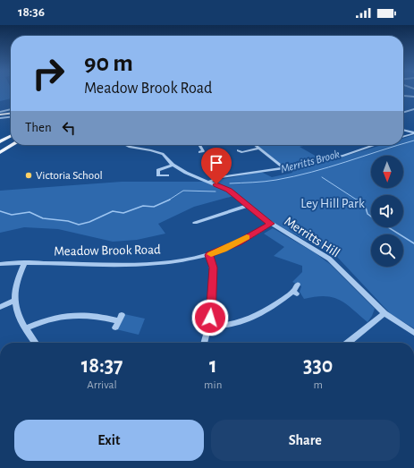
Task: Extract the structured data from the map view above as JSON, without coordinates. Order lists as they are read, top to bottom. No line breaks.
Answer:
{"streets":{"street":["Merritts Hill","Meadow Brook Road"]},"crossings":[["Merritts Hill","Meadow Brook Road"]],"water":["Merritts Brook"],"parks":["Ley Hill Park"],"places":["Victoria School"],"north":"bottom","page":{"status":"18:36","turn":["90 m","Meadow Brook Road"],"then":"Then","eta":["18:37","Arrival","1","min","330","m"],"buttons":["Exit","Share"]}}
